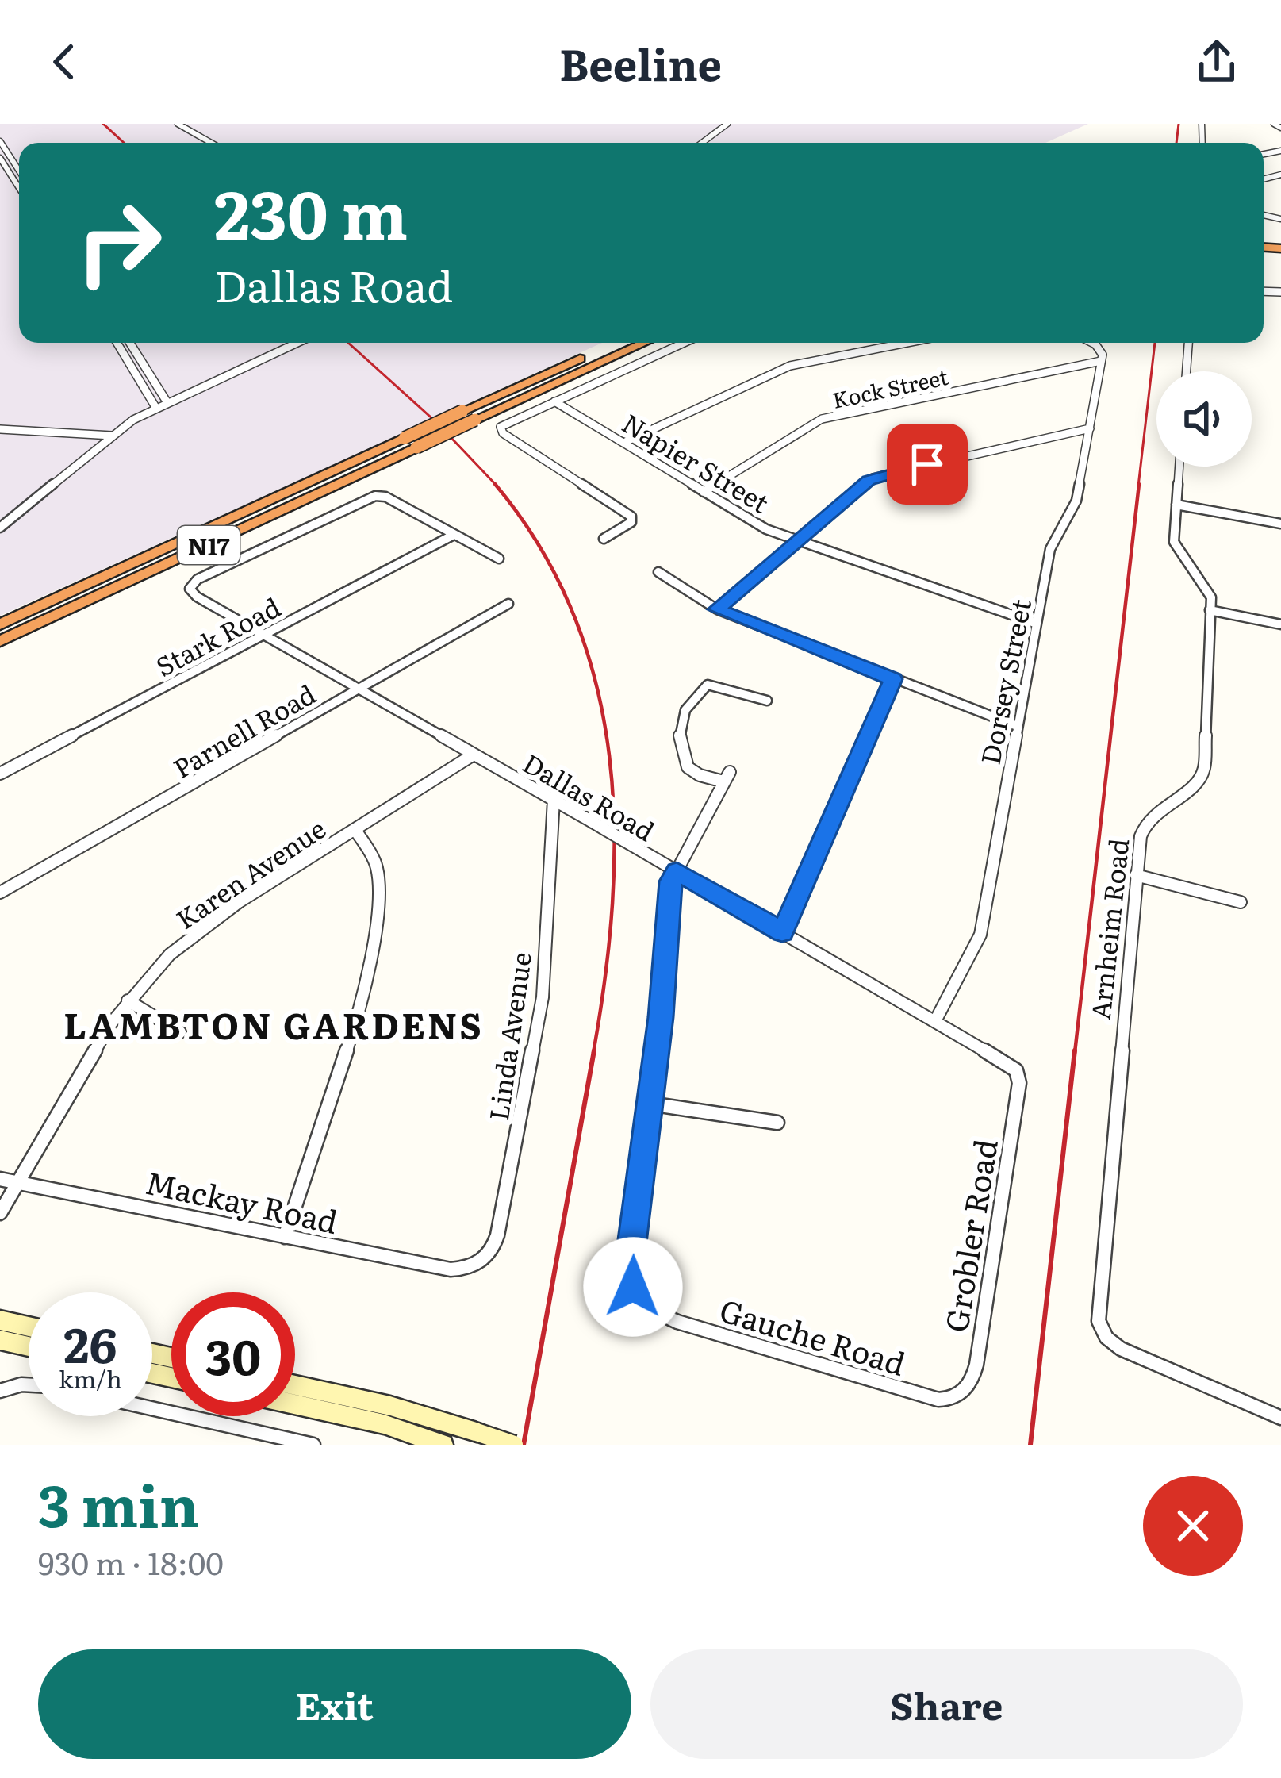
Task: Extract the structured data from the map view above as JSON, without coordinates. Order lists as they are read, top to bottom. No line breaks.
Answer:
{"streets":{"highway":["N17"],"street":["Kock Street","Napier Street","Stark Road","Dorsey Street","Parnell Road","Dallas Road","Karen Avenue","Arnheim Road","Linda Avenue","Mackay Road","Grobler Road","Gauche Road"]},"crossings":[["Kock Street","Napier Street"],["Kock Street","Dorsey Street"],["Napier Street","Dorsey Street"],["Stark Road","Dallas Road"],["Dorsey Street","Dallas Road"],["Parnell Road","Dallas Road"],["Dallas Road","Karen Avenue"],["Dallas Road","Linda Avenue"],["Dallas Road","Grobler Road"],["Dallas Road","Gauche Road"],["Karen Avenue","Mackay Road"],["Linda Avenue","Mackay Road"],["Grobler Road","Gauche Road"]],"districts":["LAMBTON GARDENS"],"page":{"header":"Beeline","turn":["230 m","Dallas Road"],"speed":"26 km/h","limit":"30","heading":["3 min","930 m · 18:00"],"buttons":["Exit","Share"]}}
